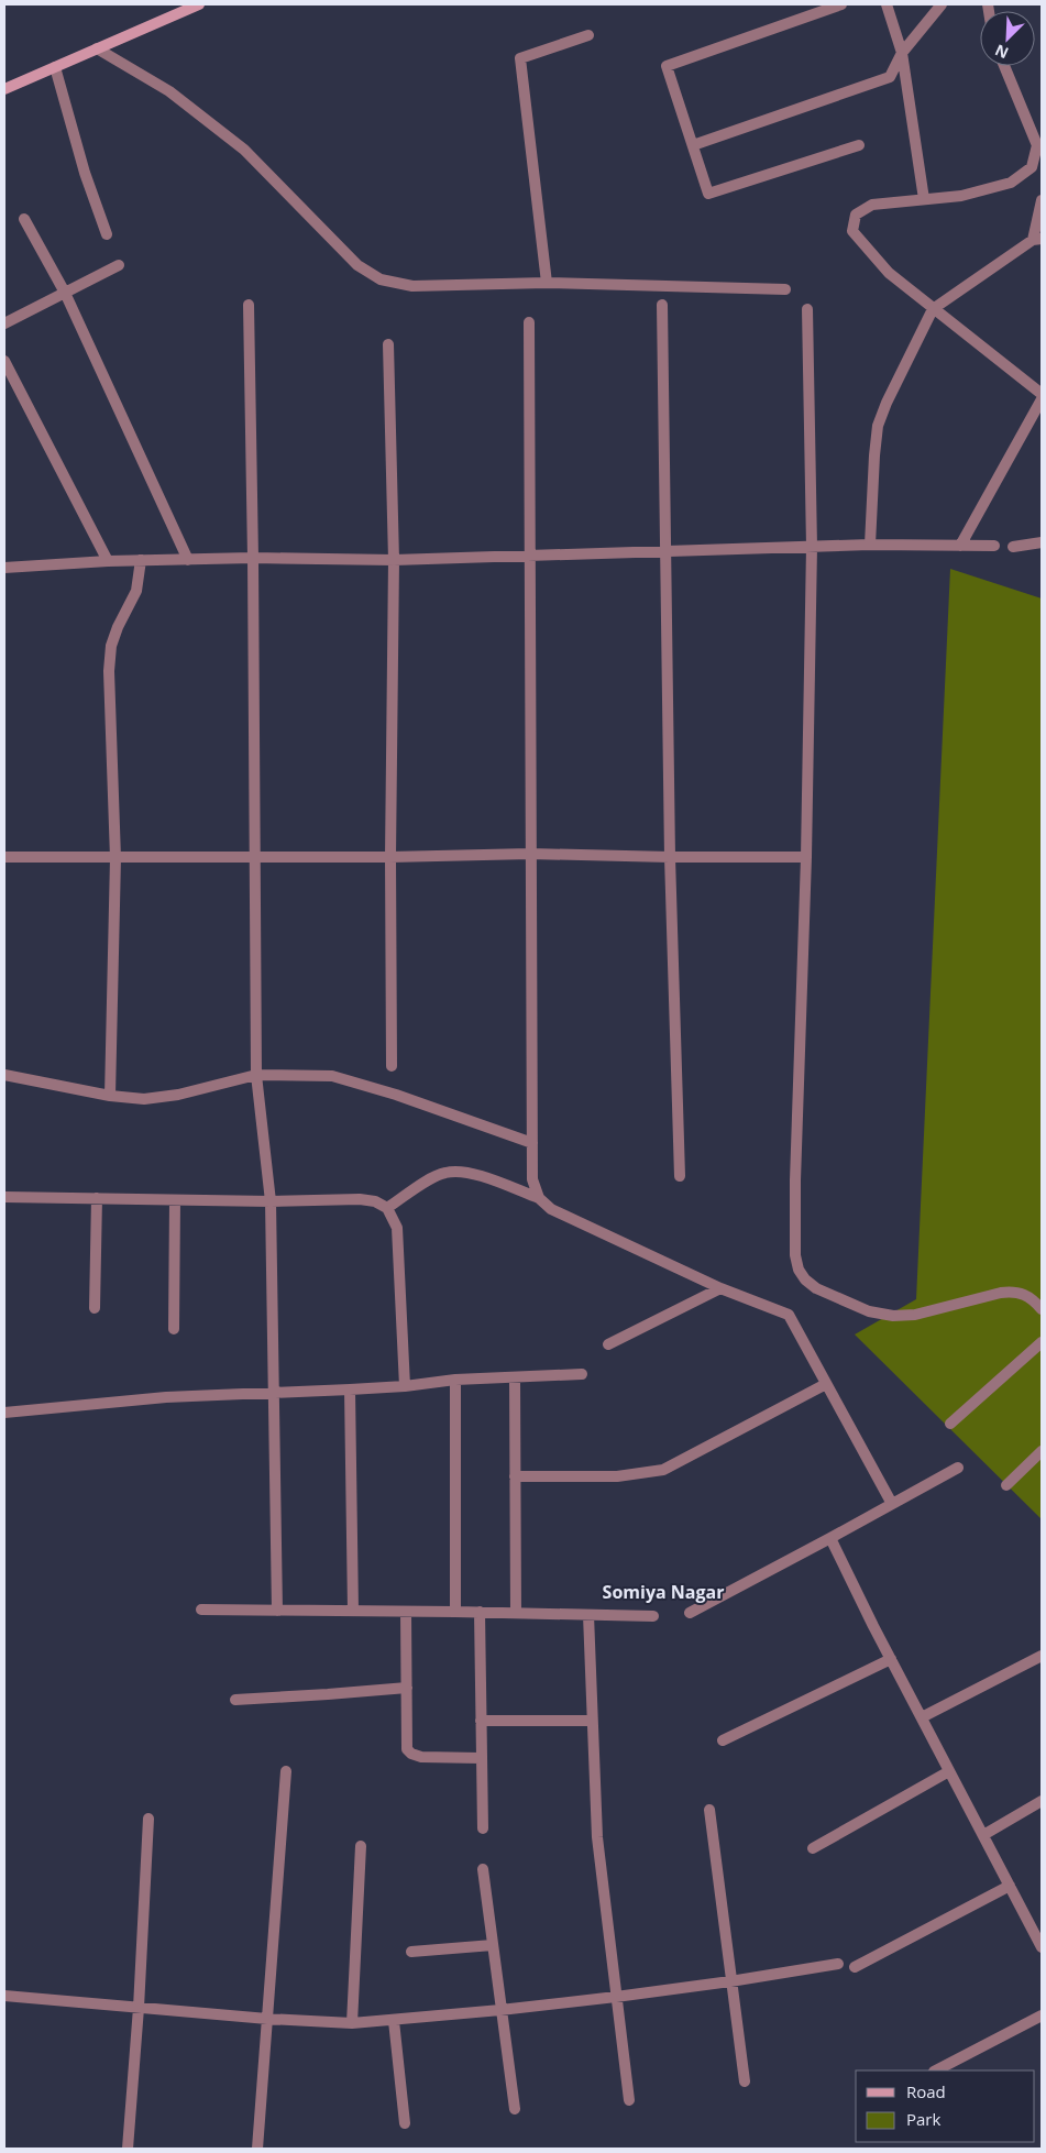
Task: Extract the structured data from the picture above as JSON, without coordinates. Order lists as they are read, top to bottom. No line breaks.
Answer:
{"districts":["Somiya Nagar"],"legend":["Road","Park"],"north":"bottom left"}
